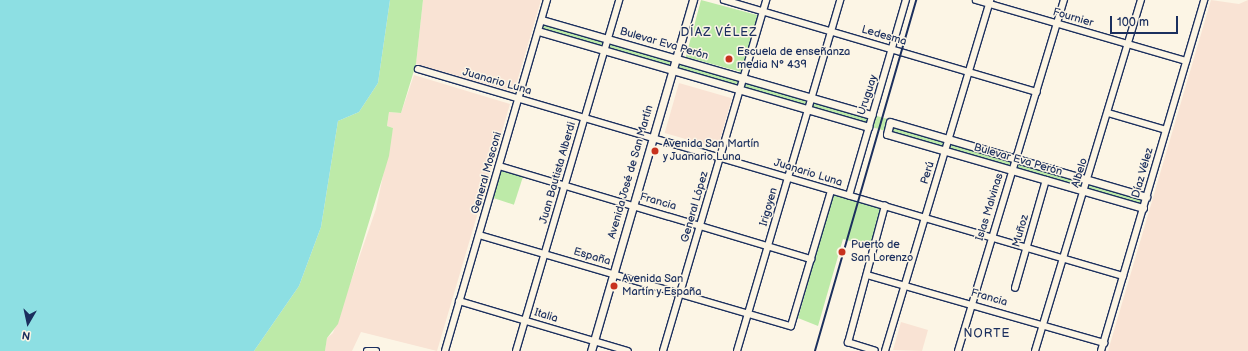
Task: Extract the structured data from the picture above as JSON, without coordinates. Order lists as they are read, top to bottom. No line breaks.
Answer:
{"streets":{"street":["Fournier","Ledesma","Bulevar Eva Perón","Juanario Luna","Uruguay","Avenida José de San Martín","General Mosconi","Juan Bautista Alberdi","Perú","Albelo","Díaz Vélez","Francia","General López","Irigoyen","Islas Malvinas","Muñoz","España","Italia"]},"crossings":[["Fournier","Perú"],["Fournier","Albelo"],["Fournier","Díaz Vélez"],["Fournier","Islas Malvinas"],["Ledesma","Uruguay"],["Ledesma","Perú"],["Ledesma","General López"],["Ledesma","Irigoyen"],["Ledesma","Islas Malvinas"],["Bulevar Eva Perón","Uruguay"],["Bulevar Eva Perón","Avenida José de San Martín"],["Bulevar Eva Perón","General Mosconi"],["Bulevar Eva Perón","Juan Bautista Alberdi"],["Bulevar Eva Perón","Perú"],["Bulevar Eva Perón","Albelo"],["Bulevar Eva Perón","Díaz Vélez"],["Bulevar Eva Perón","General López"],["Bulevar Eva Perón","Irigoyen"],["Bulevar Eva Perón","Islas Malvinas"],["Bulevar Eva Perón","Muñoz"],["Juanario Luna","Uruguay"],["Juanario Luna","Avenida José de San Martín"],["Juanario Luna","General Mosconi"],["Juanario Luna","Juan Bautista Alberdi"],["Juanario Luna","Perú"],["Juanario Luna","Albelo"],["Juanario Luna","Díaz Vélez"],["Juanario Luna","General López"],["Juanario Luna","Irigoyen"],["Juanario Luna","Islas Malvinas"],["Juanario Luna","Muñoz"],["Avenida José de San Martín","Francia"],["Avenida José de San Martín","España"],["Avenida José de San Martín","Italia"],["General Mosconi","Francia"],["General Mosconi","España"],["General Mosconi","Italia"],["Juan Bautista Alberdi","Francia"],["Juan Bautista Alberdi","España"],["Juan Bautista Alberdi","Italia"],["Perú","Francia"],["Albelo","Francia"],["Díaz Vélez","Francia"],["Francia","General López"],["Francia","Irigoyen"],["Francia","Islas Malvinas"],["Francia","España"],["General López","España"],["Irigoyen","España"]],"districts":["DÍAZ VÉLEZ","NORTE"],"places":["Escuela de enseñanza media N° 439","Avenida San Martín y Juanario Luna","Puerto de San Lorenzo","Avenida San Martín y España"],"scale_bar":"100 m","north":"bottom"}
